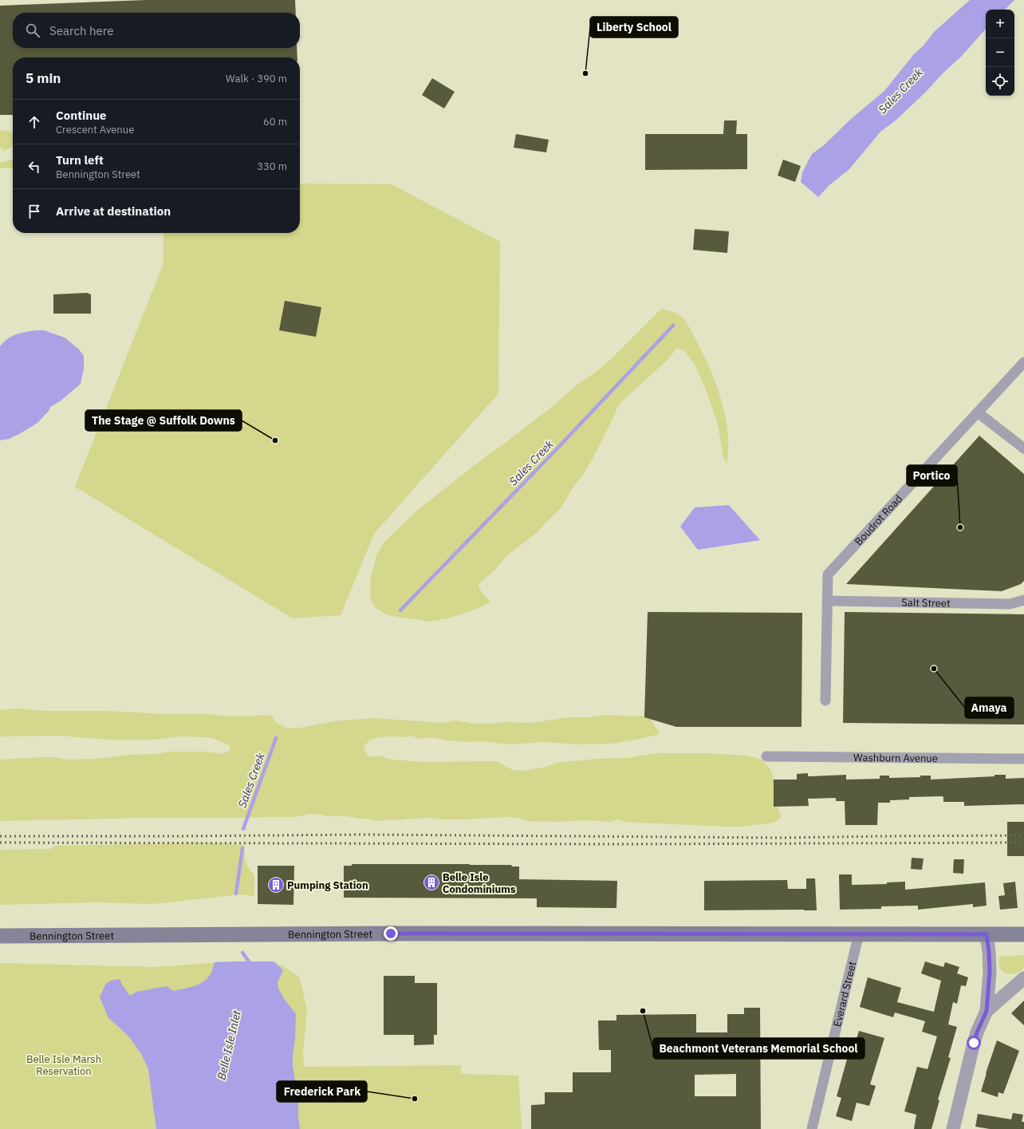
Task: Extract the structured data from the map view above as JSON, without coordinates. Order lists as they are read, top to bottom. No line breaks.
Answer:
{"streets":{"main road":["Bennington Street"],"street":["Boudrot Road","Salt Street","Washburn Avenue","Everard Street"]},"crossings":[["Boudrot Road","Salt Street"],["Bennington Street","Everard Street"]],"water":["Sales Creek","Belle Isle Inlet"],"parks":["Belle Isle Marsh Reservation"],"places":{"other":["Liberty School","The Stage @ Suffolk Downs","Portico","Amaya","Beachmont Veterans Memorial School","Frederick Park"],"building":["Belle Isle Condominiums","Pumping Station"]},"page":{"map_buttons":["+","−"],"search":"Search here","heading":["5 min","Walk · 390 m"],"list":[["Continue","Crescent Avenue","60 m"],["Turn left","Bennington Street","330 m"],"Arrive at destination"]}}
